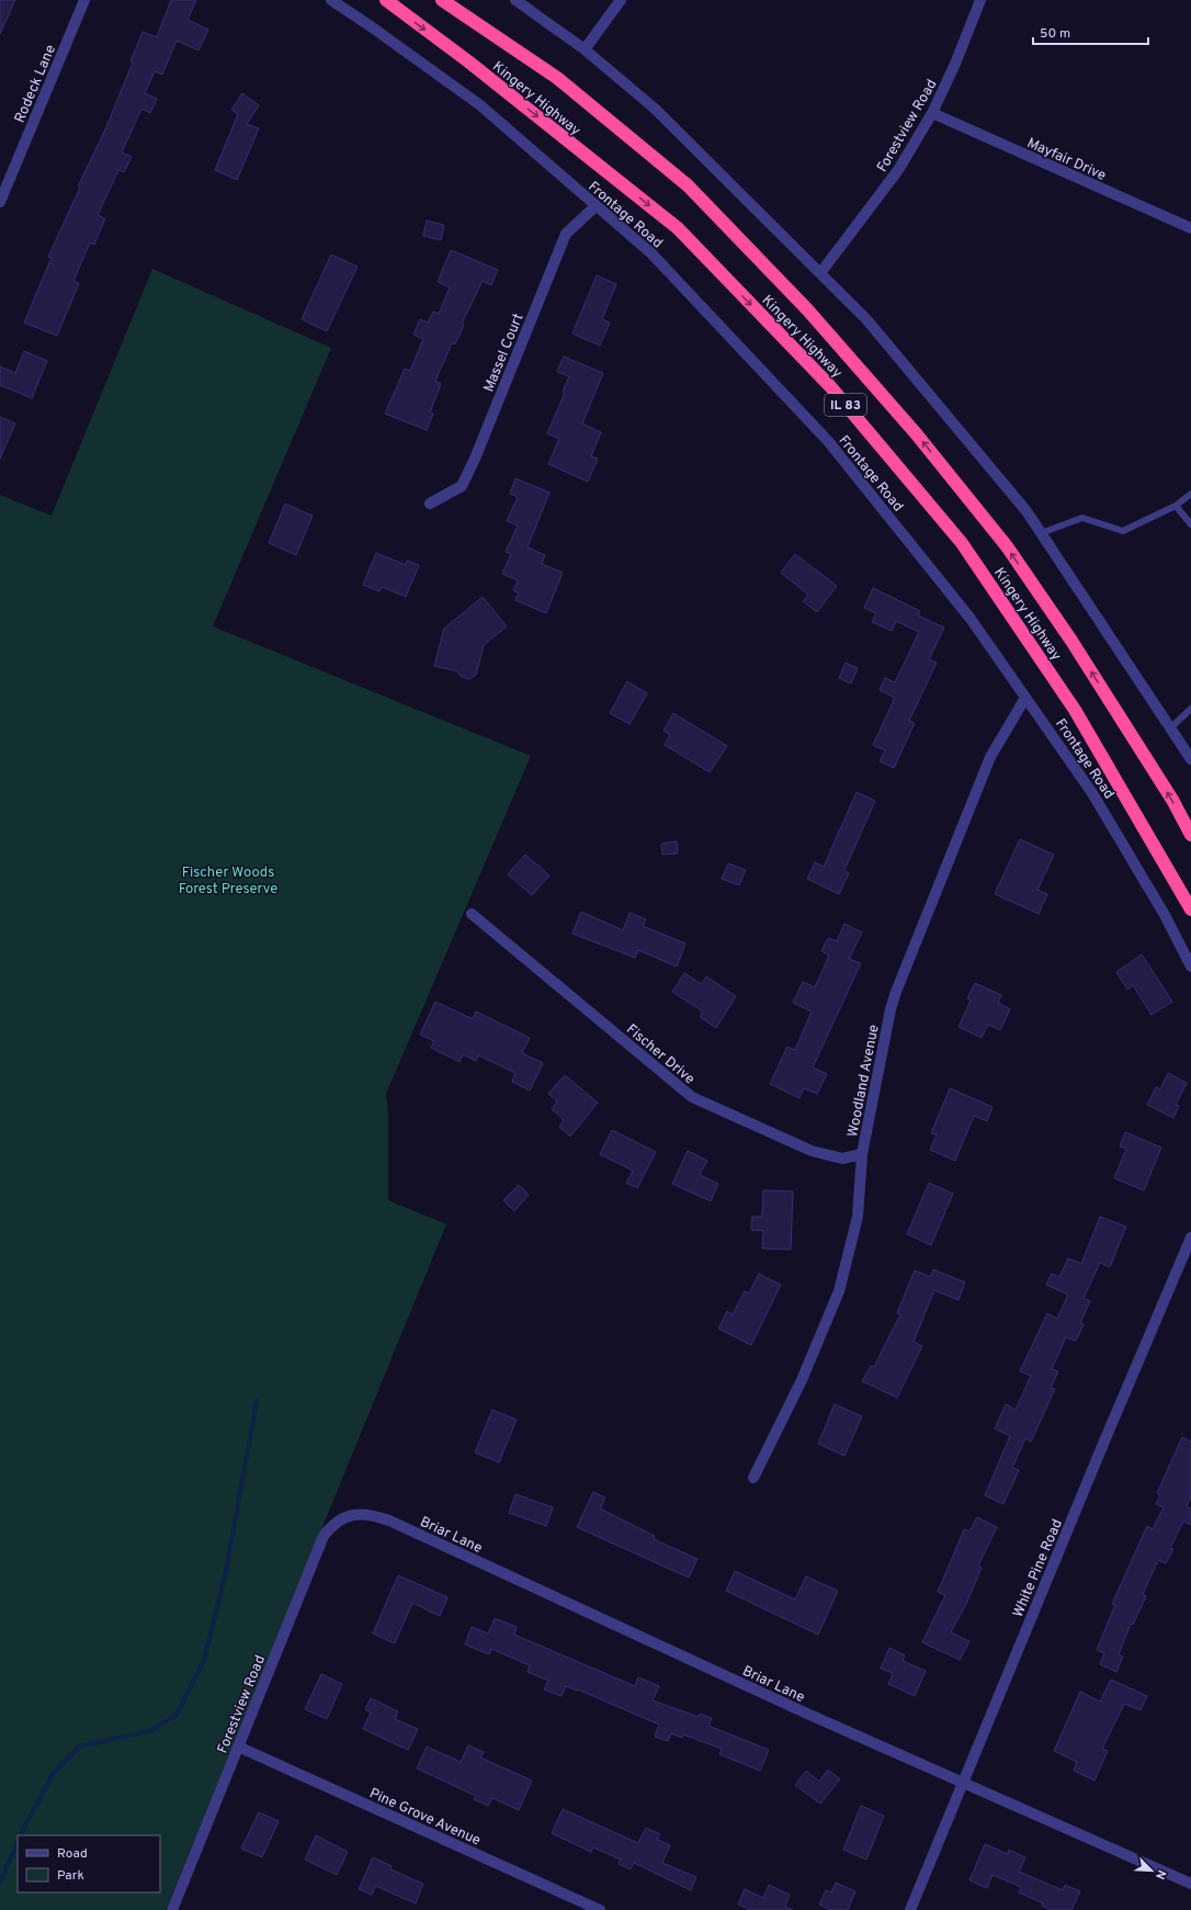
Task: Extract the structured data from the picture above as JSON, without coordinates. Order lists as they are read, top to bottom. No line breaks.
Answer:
{"streets":{"highway":["Kingery Highway","IL 83"],"street":["Rodeck Lane","Forestview Road","Mayfair Drive","Frontage Road","Massel Court","Fischer Drive","Woodland Avenue","Briar Lane","White Pine Road","Pine Grove Avenue"]},"crossings":[["Forestview Road","Mayfair Drive"],["Forestview Road","Briar Lane"],["Forestview Road","Pine Grove Avenue"],["Frontage Road","Massel Court"],["Frontage Road","Woodland Avenue"],["Fischer Drive","Woodland Avenue"],["Briar Lane","White Pine Road"]],"parks":["Fischer Woods Forest Preserve"],"legend":["Road","Park"],"scale_bar":"50 m","north":"bottom right"}
